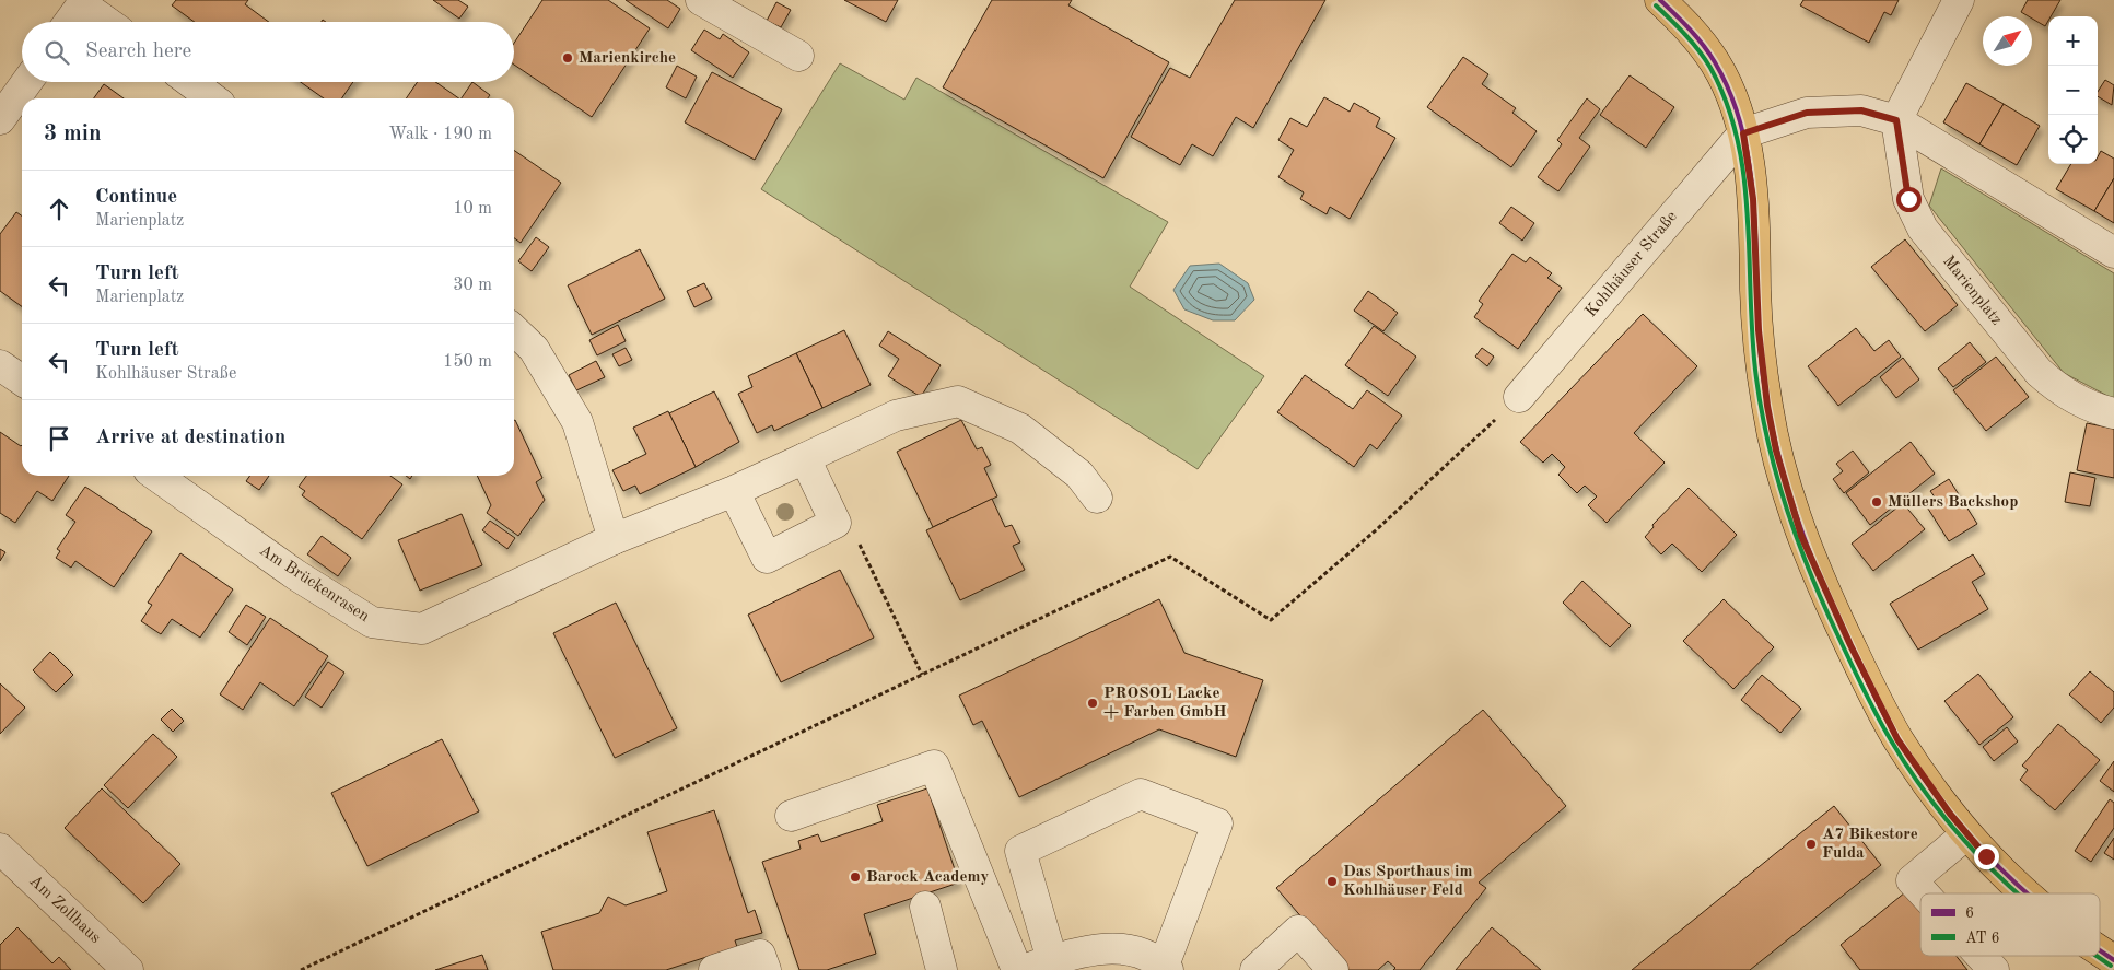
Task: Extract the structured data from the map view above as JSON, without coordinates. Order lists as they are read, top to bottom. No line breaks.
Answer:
{"streets":{"street":["Kohlhäuser Straße","Marienplatz","Am Brückenrasen","Am Zollhaus"]},"places":["Marienkirche","Müllers Backshop","PROSOL Lacke + Farben GmbH","A7 Bikestore Fulda","Barock Academy","Das Sporthaus im Kohlhäuser Feld"],"lines":["transit line 6"],"legend":["6","AT 6"],"north":"top right","page":{"map_buttons":["+","−"],"search":"Search here","heading":["3 min","Walk · 190 m"],"list":[["Continue","Marienplatz","10 m"],["Turn left","Marienplatz","30 m"],["Turn left","Kohlhäuser Straße","150 m"],"Arrive at destination"]}}
